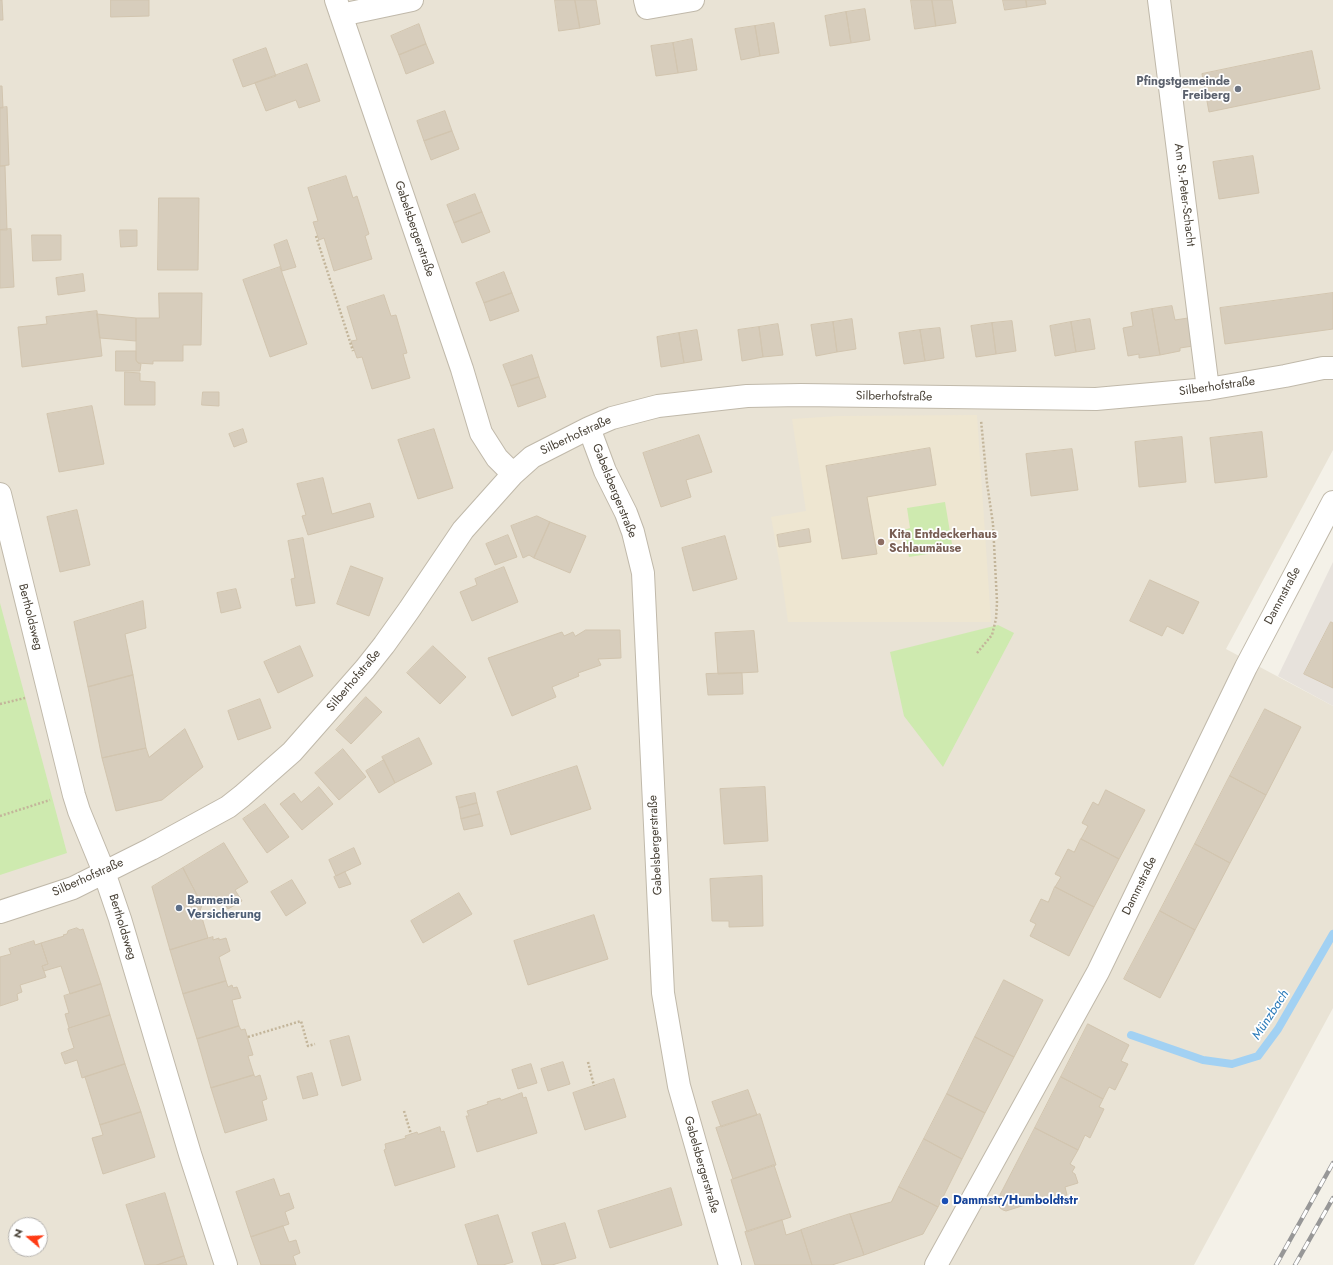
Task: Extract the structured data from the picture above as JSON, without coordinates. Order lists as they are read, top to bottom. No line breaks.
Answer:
{"streets":{"street":["Am St.-Peter-Schacht","Gabelsbergerstraße","Silberhofstraße","Dammstraße","Bertholdsweg"]},"crossings":[["Am St.-Peter-Schacht","Silberhofstraße"],["Gabelsbergerstraße","Silberhofstraße"],["Silberhofstraße","Bertholdsweg"]],"water":["Münzbach"],"places":["Pfingstgemeinde Freiberg","Kita Entdeckerhaus Schlaumäuse","Barmenia Versicherung","Dammstr/Humboldtstr"],"north":"left"}
